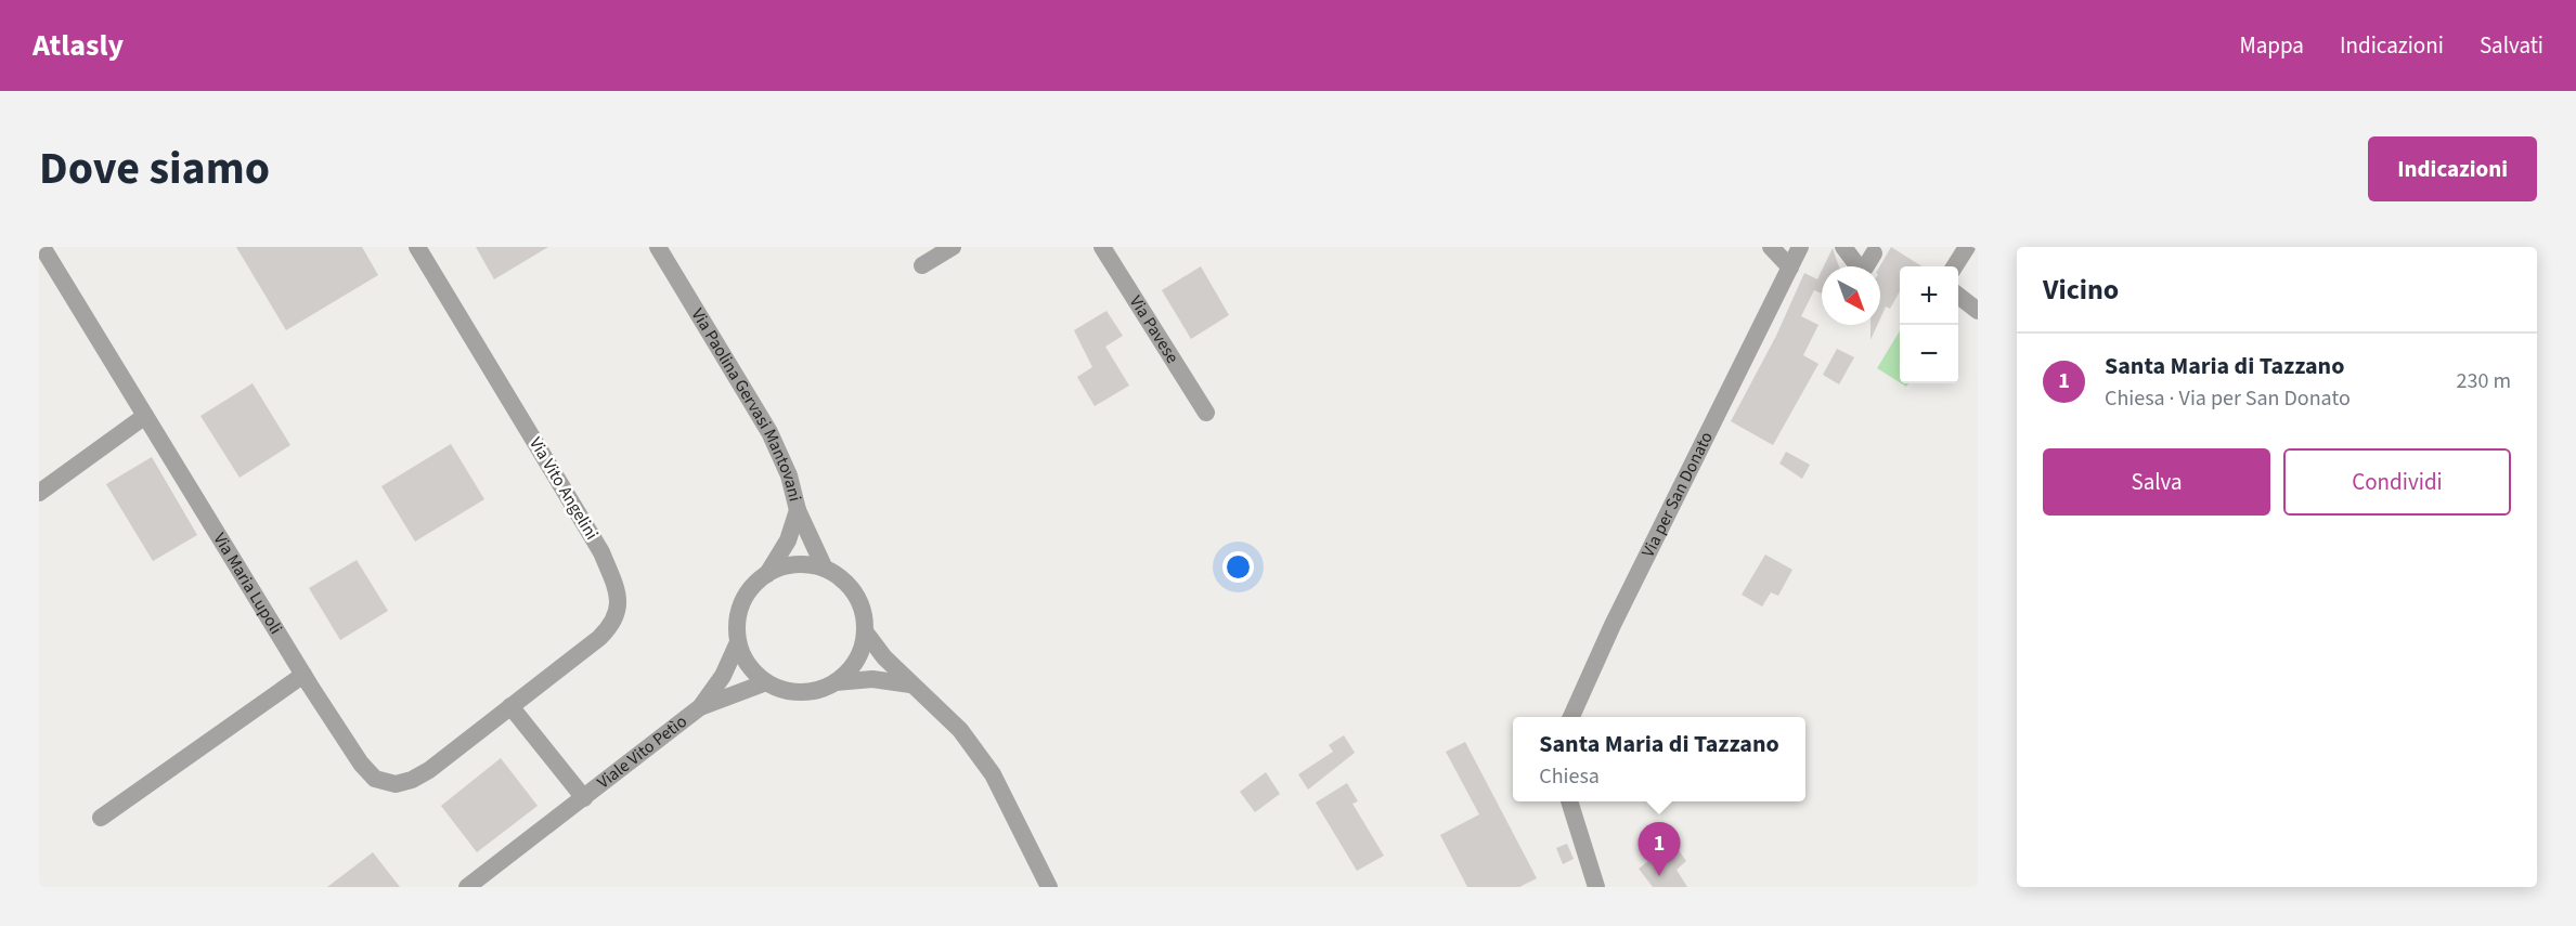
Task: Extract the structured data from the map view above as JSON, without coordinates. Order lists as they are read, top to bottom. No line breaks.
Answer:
{"streets":{"street":["Via Pavese","Via Paolina Gervasi Mantovani","Via Vito Angelini","Via per San Donato","Via Maria Lupoli","Viale Vito Petìo"]},"crossings":[["Via Vito Angelini","Via Maria Lupoli"],["Via Vito Angelini","Viale Vito Petìo"],["Via Maria Lupoli","Viale Vito Petìo"]],"north":"bottom right","page":{"header":"Atlasly","nav":["Mappa","Indicazioni","Salvati"],"title":"Dove siamo","buttons":["Indicazioni",["Salva","Condividi"]],"heading":"Vicino","map_buttons":["+","−"],"list":[{"mark":"1","name":"Santa Maria di Tazzano","note":"Chiesa · Via per San Donato","value":"230 m"}],"popup":["Santa Maria di Tazzano","Chiesa"],"pins":"1"}}
